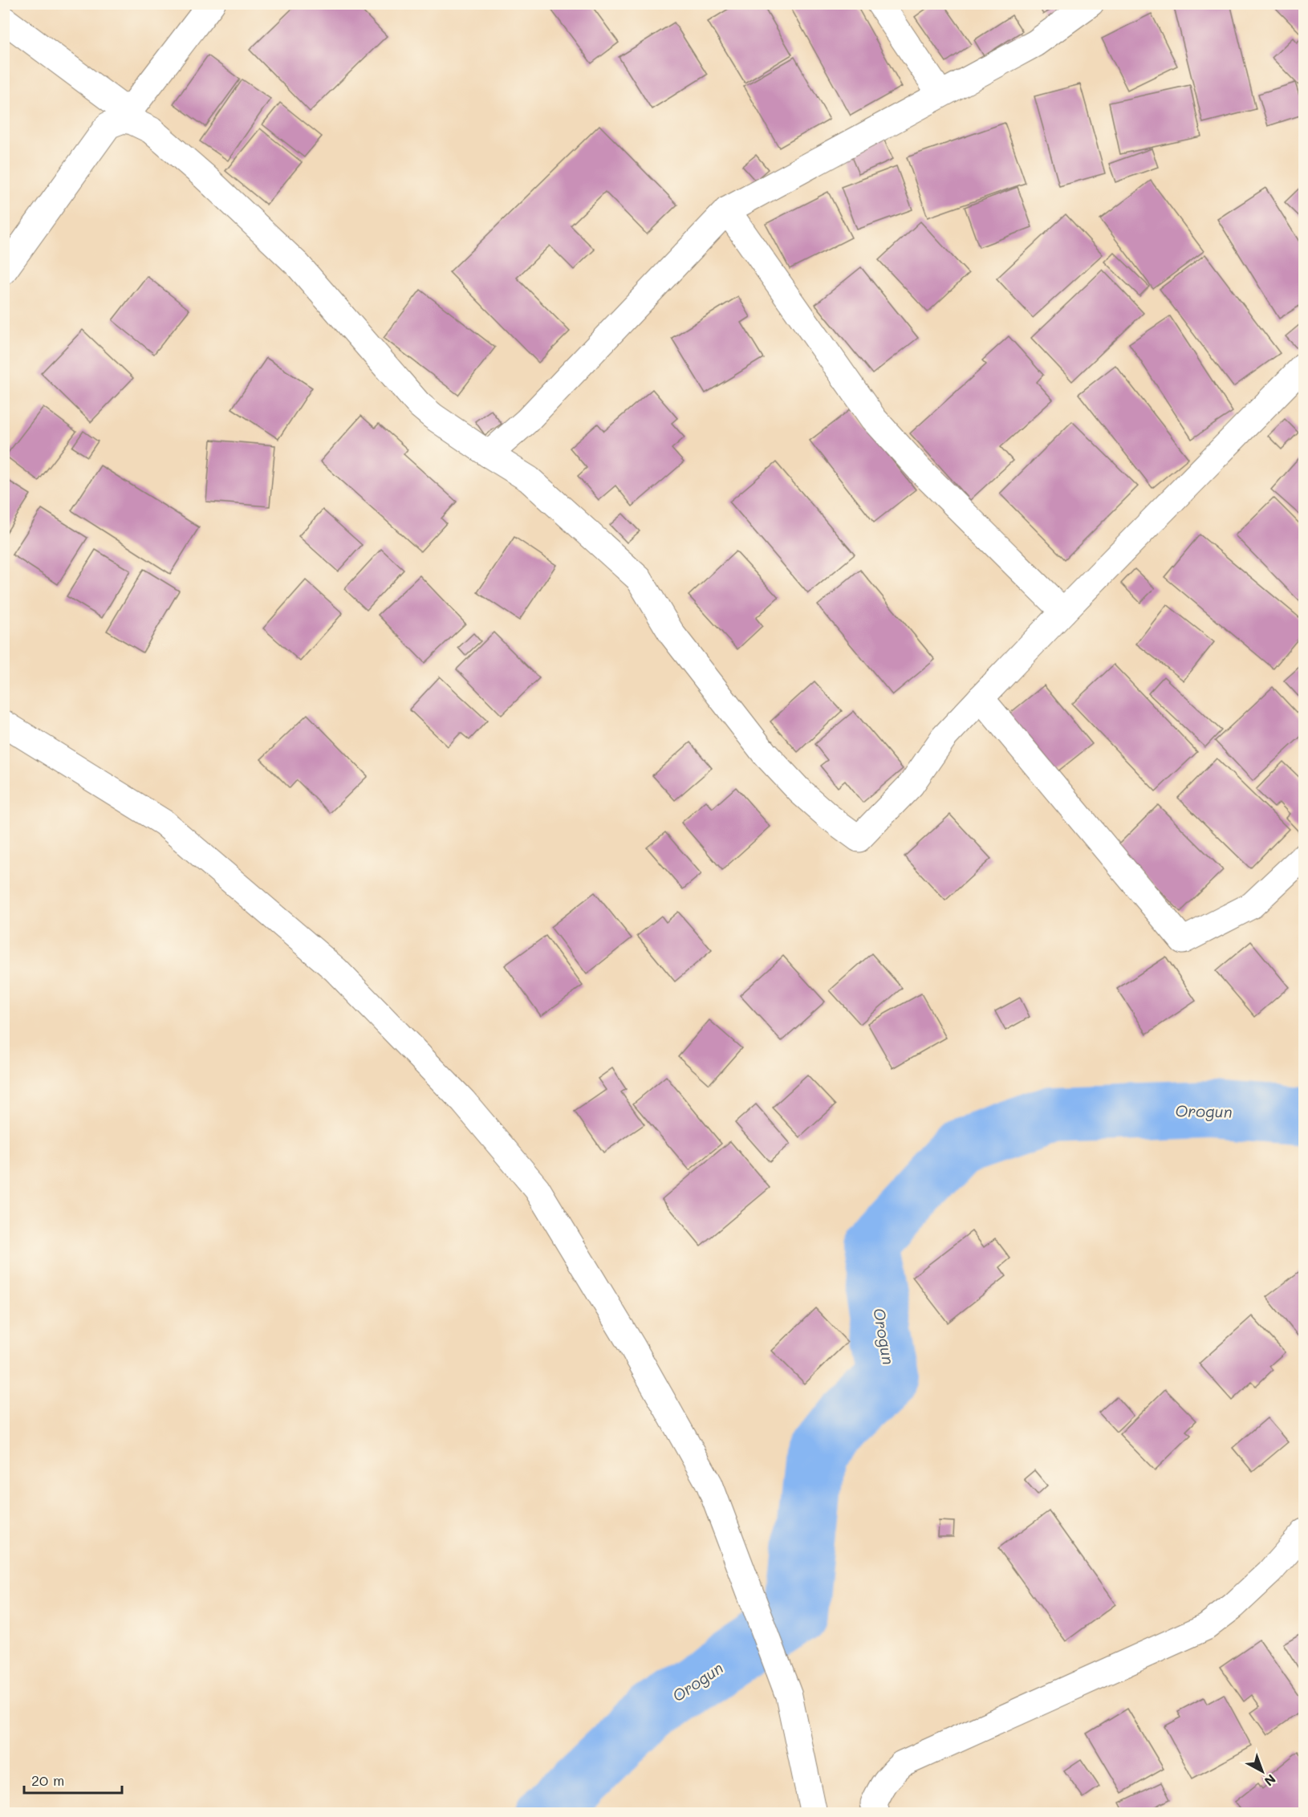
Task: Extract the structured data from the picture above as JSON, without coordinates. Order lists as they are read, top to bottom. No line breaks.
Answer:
{"water":["Orogun"],"scale_bar":"20 m","north":"bottom right"}
